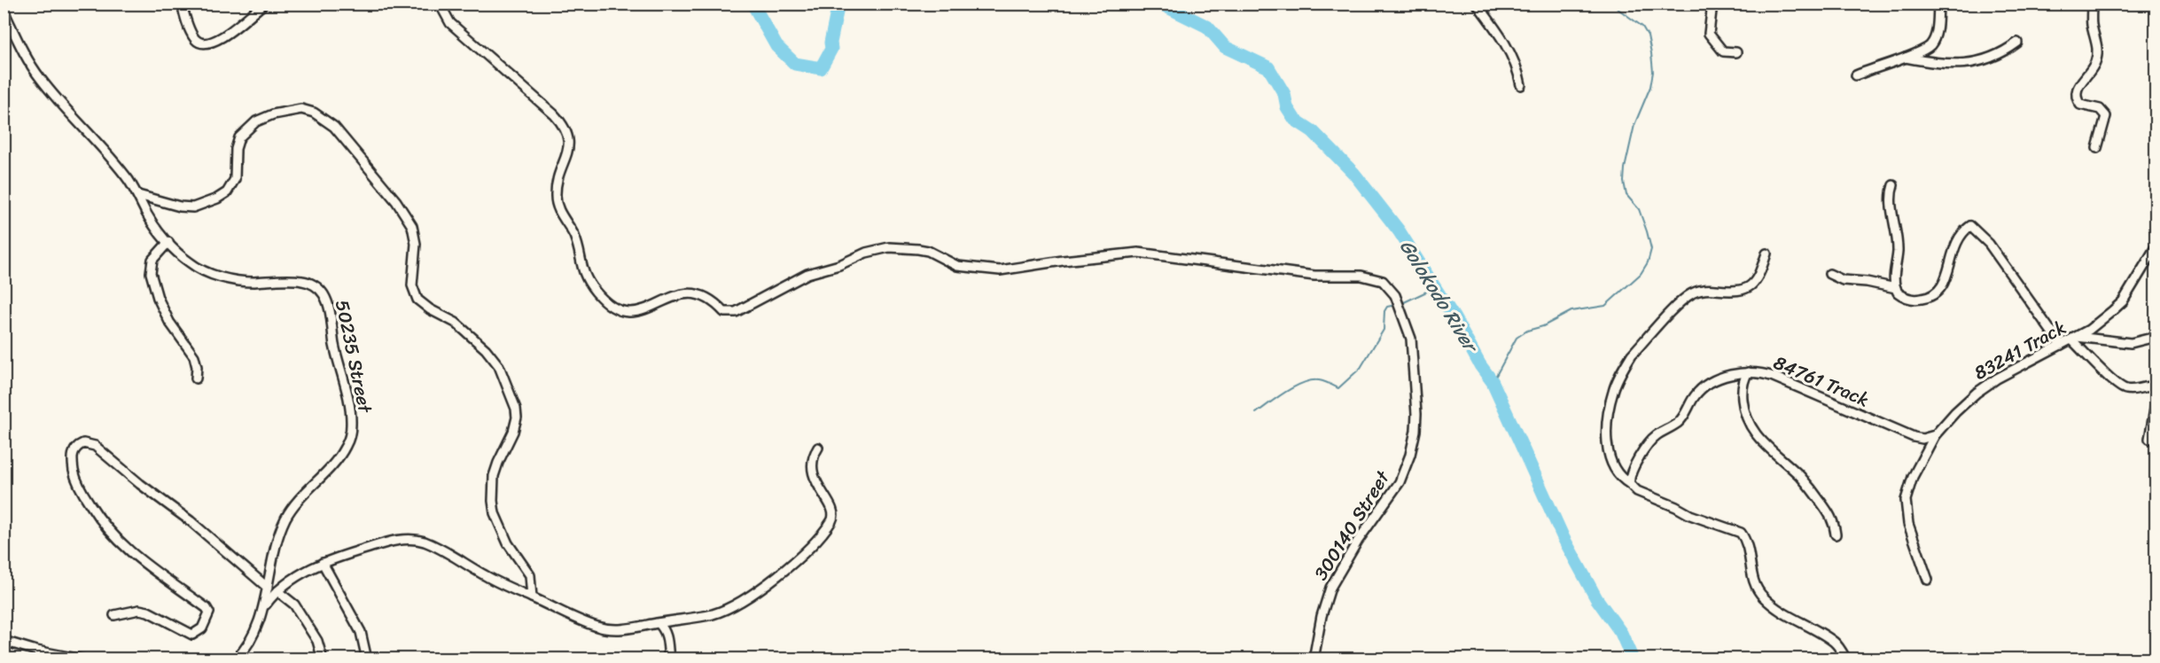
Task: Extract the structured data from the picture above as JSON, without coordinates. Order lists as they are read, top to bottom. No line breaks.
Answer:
{"streets":{"street":["83241 Track","50235 Street","84761 Track","300140 Street"]},"crossings":[["83241 Track","84761 Track"]],"water":["Golokodo River"]}
